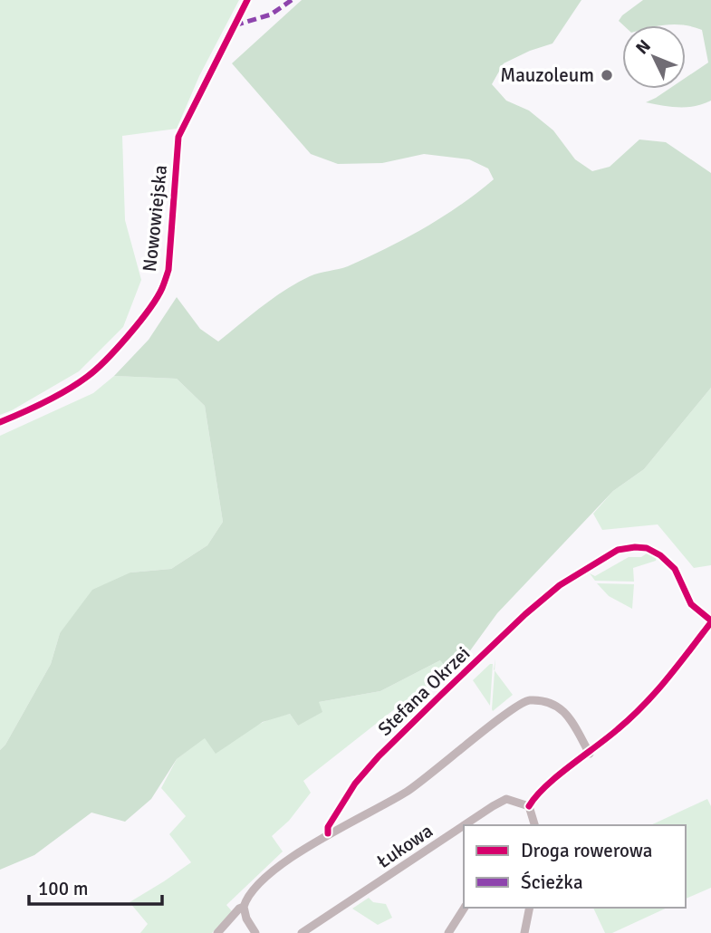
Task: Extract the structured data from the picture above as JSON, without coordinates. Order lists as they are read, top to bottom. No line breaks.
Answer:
{"streets":{"street":["Nowowiejska","Stefana Okrzei","Łukowa"]},"places":["Mauzoleum"],"legend":["Droga rowerowa","Ścieżka"],"scale_bar":"100 m","north":"top left"}
